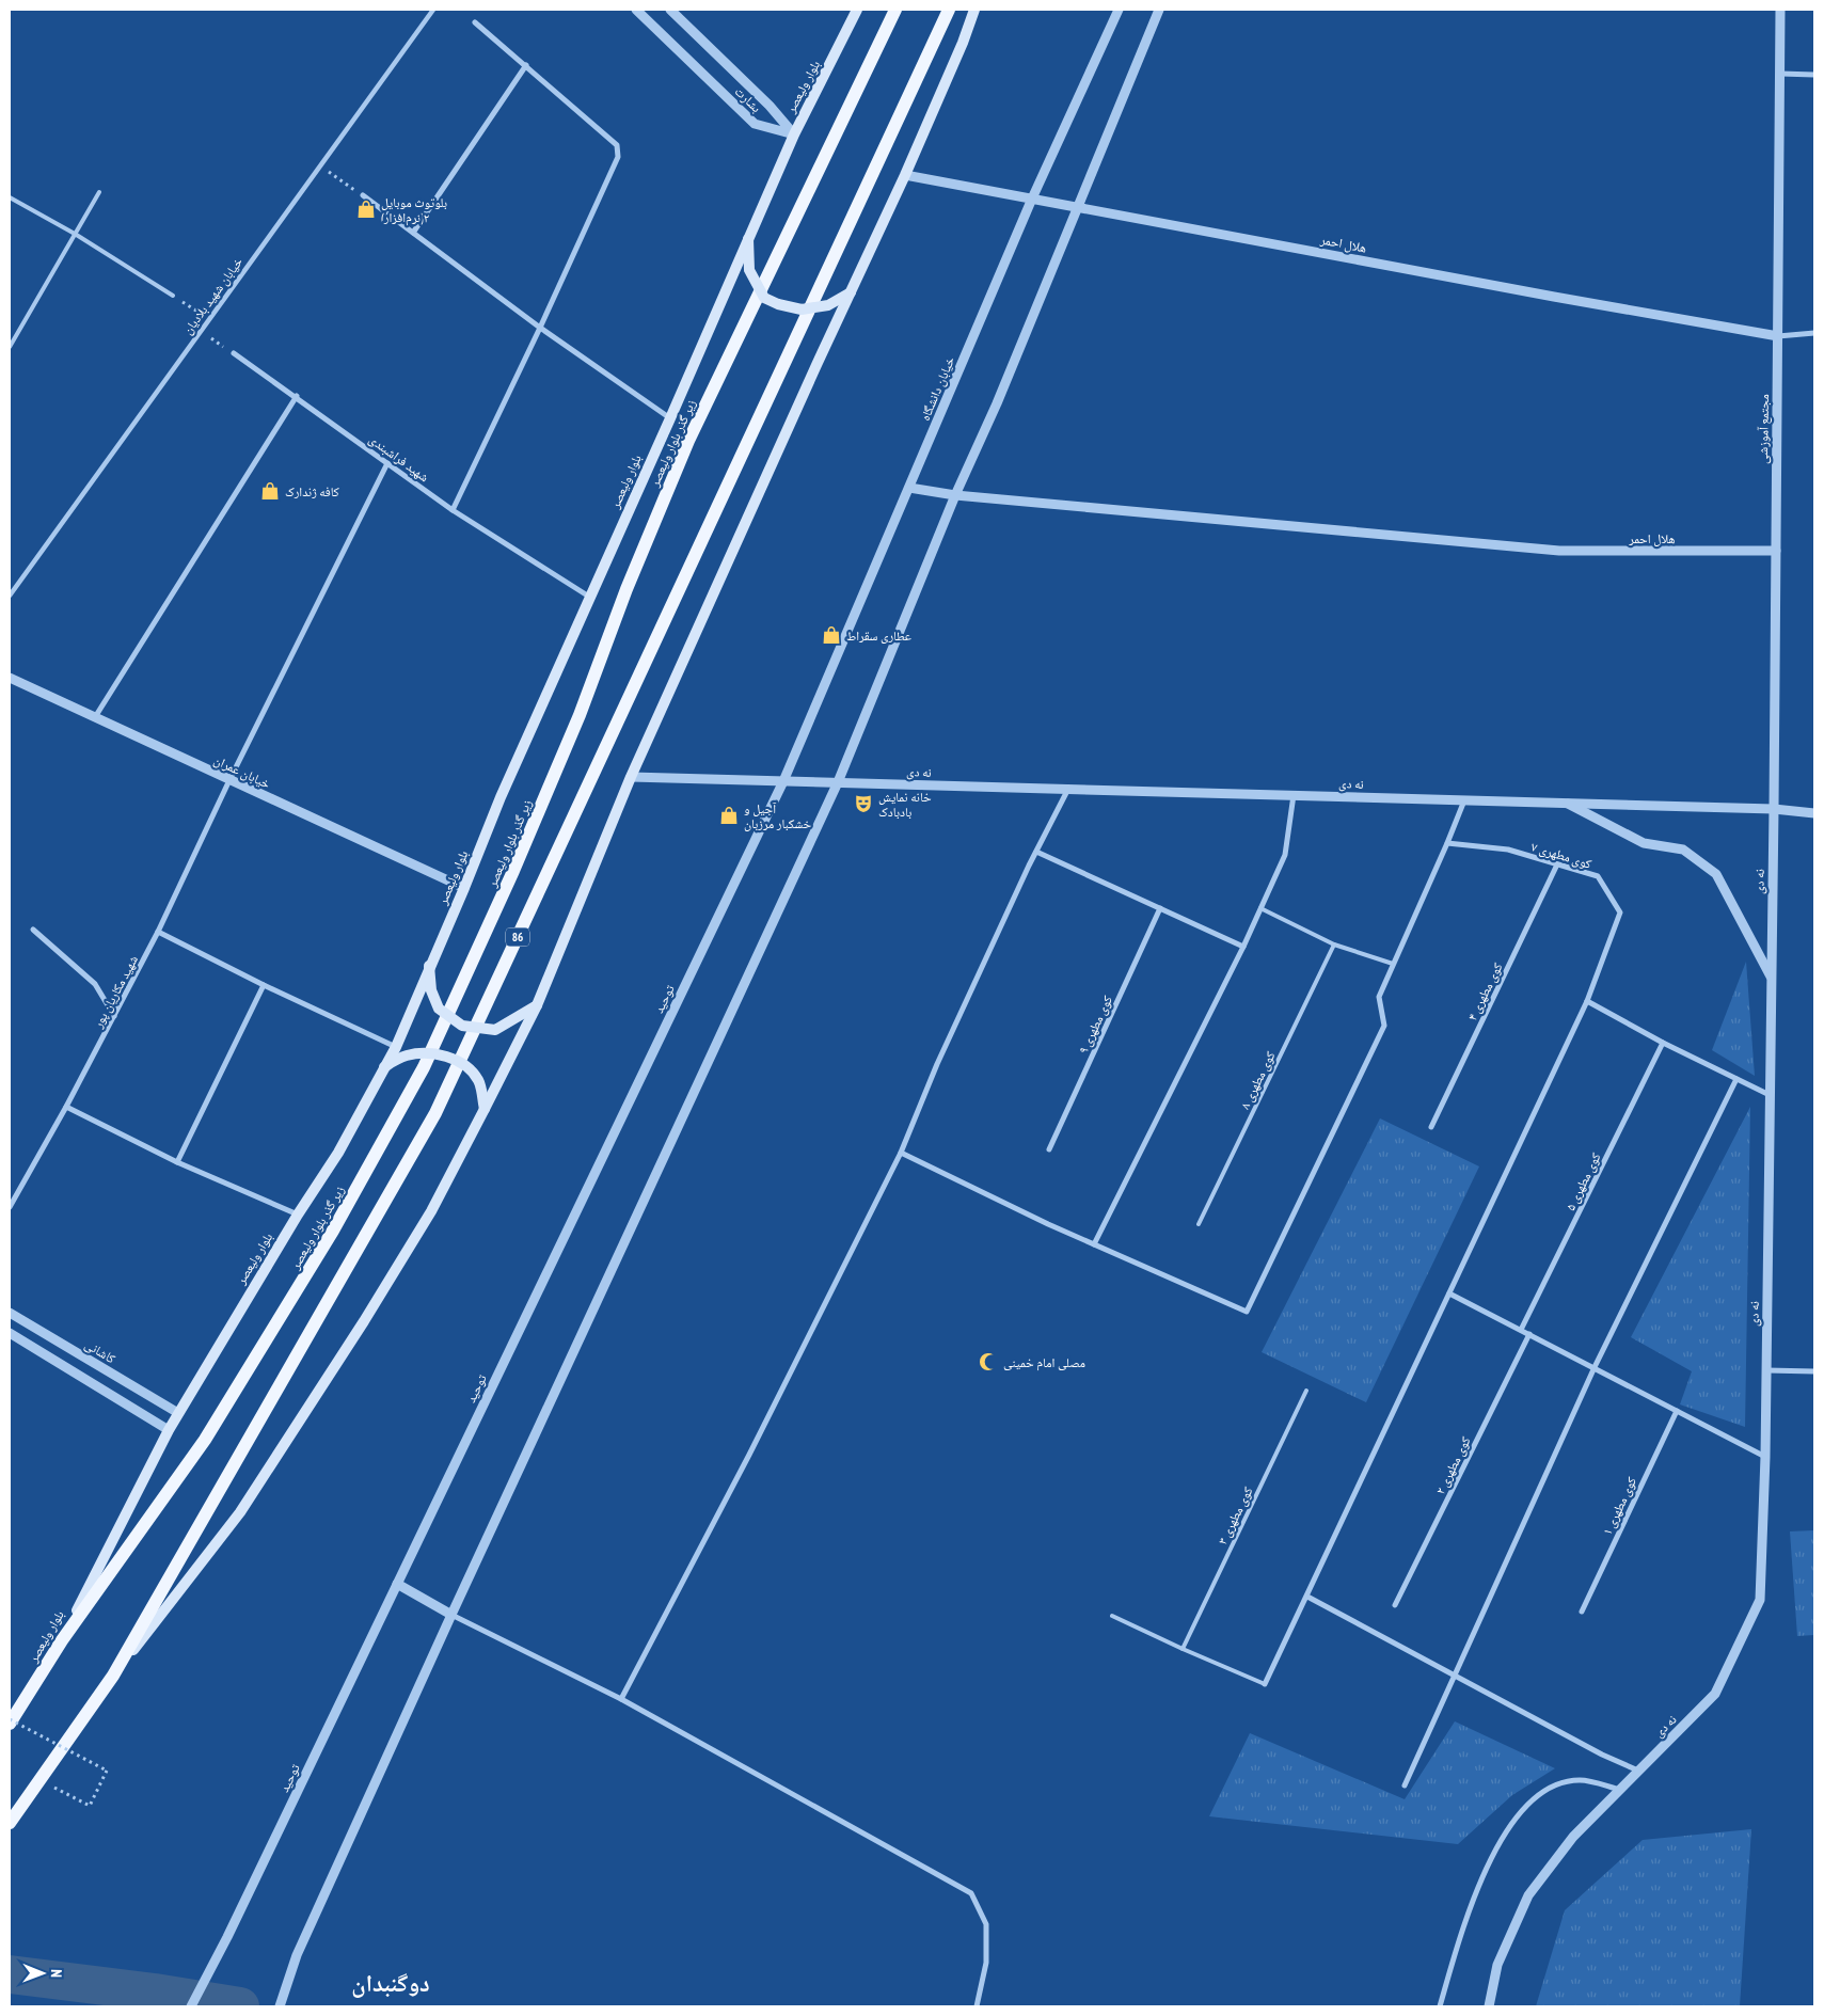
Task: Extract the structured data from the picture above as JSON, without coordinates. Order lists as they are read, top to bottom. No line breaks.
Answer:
{"streets":{"main road":["بلوار ولیعصر","زیر گذر بلوار ولیعصر","86"],"street":["بشارت","هلال احمر","خیابان شهید بلادیان","خیابان دانشگاه","مجتمع آموزشی","شهید فراشبندی","خیابان عمران","نه دی","کوی مطهری ۷","شهید مکاریان پور","کوی مطهری ۴","توحید","کوی مطهری ۹","کوی مطهری ۵","کاشانی","کوی مطهری ۲","کوی مطهری ۱"],"lane":["کوی مطهری ۸","کوی مطهری ۳"]},"crossings":[["بلوار ولیعصر","بشارت"],["بلوار ولیعصر","زیر گذر بلوار ولیعصر"],["بلوار ولیعصر","شهید فراشبندی"],["بلوار ولیعصر","خیابان عمران"],["بلوار ولیعصر","کاشانی"],["هلال احمر","خیابان دانشگاه"],["هلال احمر","مجتمع آموزشی"],["خیابان دانشگاه","نه دی"],["خیابان دانشگاه","توحید"],["مجتمع آموزشی","نه دی"],["شهید فراشبندی","شهید مکاریان پور"],["خیابان عمران","شهید مکاریان پور"],["نه دی","توحید"],["کوی مطهری ۷","کوی مطهری ۴"]],"districts":["دوگنبدان"],"places":{"shop":["بلوتوث موبایل (نرم‌افزار)۲","کافه ژندارک","عطاری سقراط","آجیل و خشکبار مرزبان"],"theatre":["خانه نمایش بادبادک"],"mosque":["مصلی امام خمینی"]},"north":"right"}
